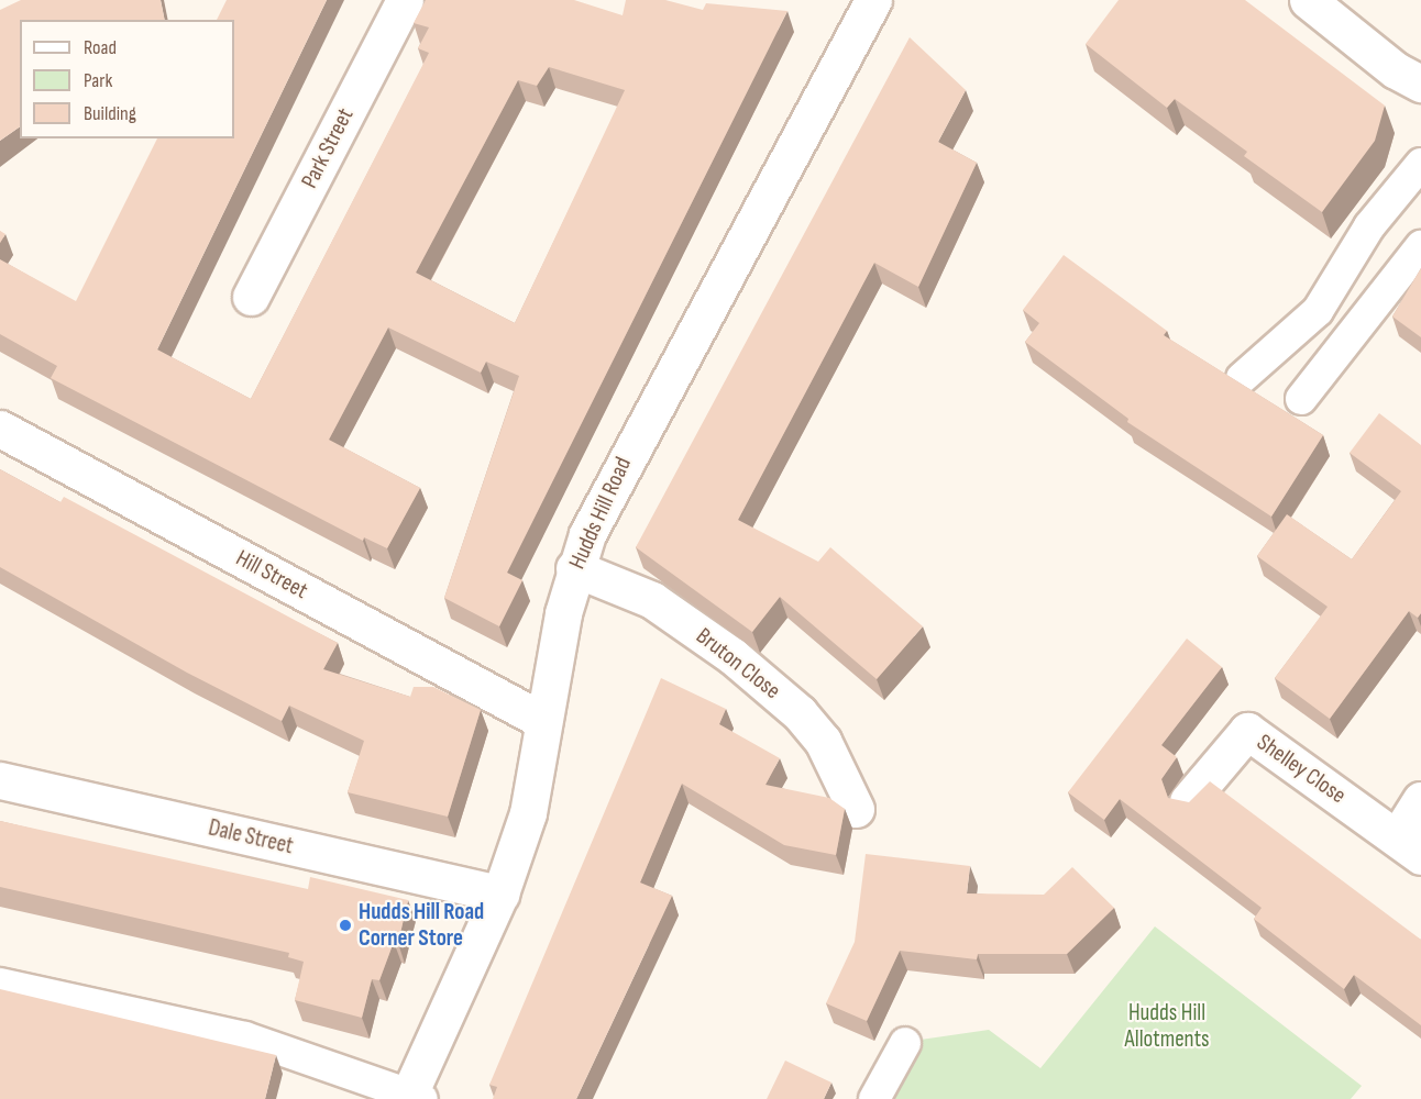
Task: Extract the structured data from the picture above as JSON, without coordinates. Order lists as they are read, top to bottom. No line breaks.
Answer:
{"streets":{"street":["Park Street","Hudds Hill Road","Hill Street","Bruton Close","Shelley Close","Dale Street"]},"crossings":[["Hudds Hill Road","Hill Street"],["Hudds Hill Road","Bruton Close"],["Hudds Hill Road","Dale Street"]],"parks":["Hudds Hill Allotments"],"places":["Hudds Hill Road Corner Store"],"legend":["Road","Park","Building"]}
